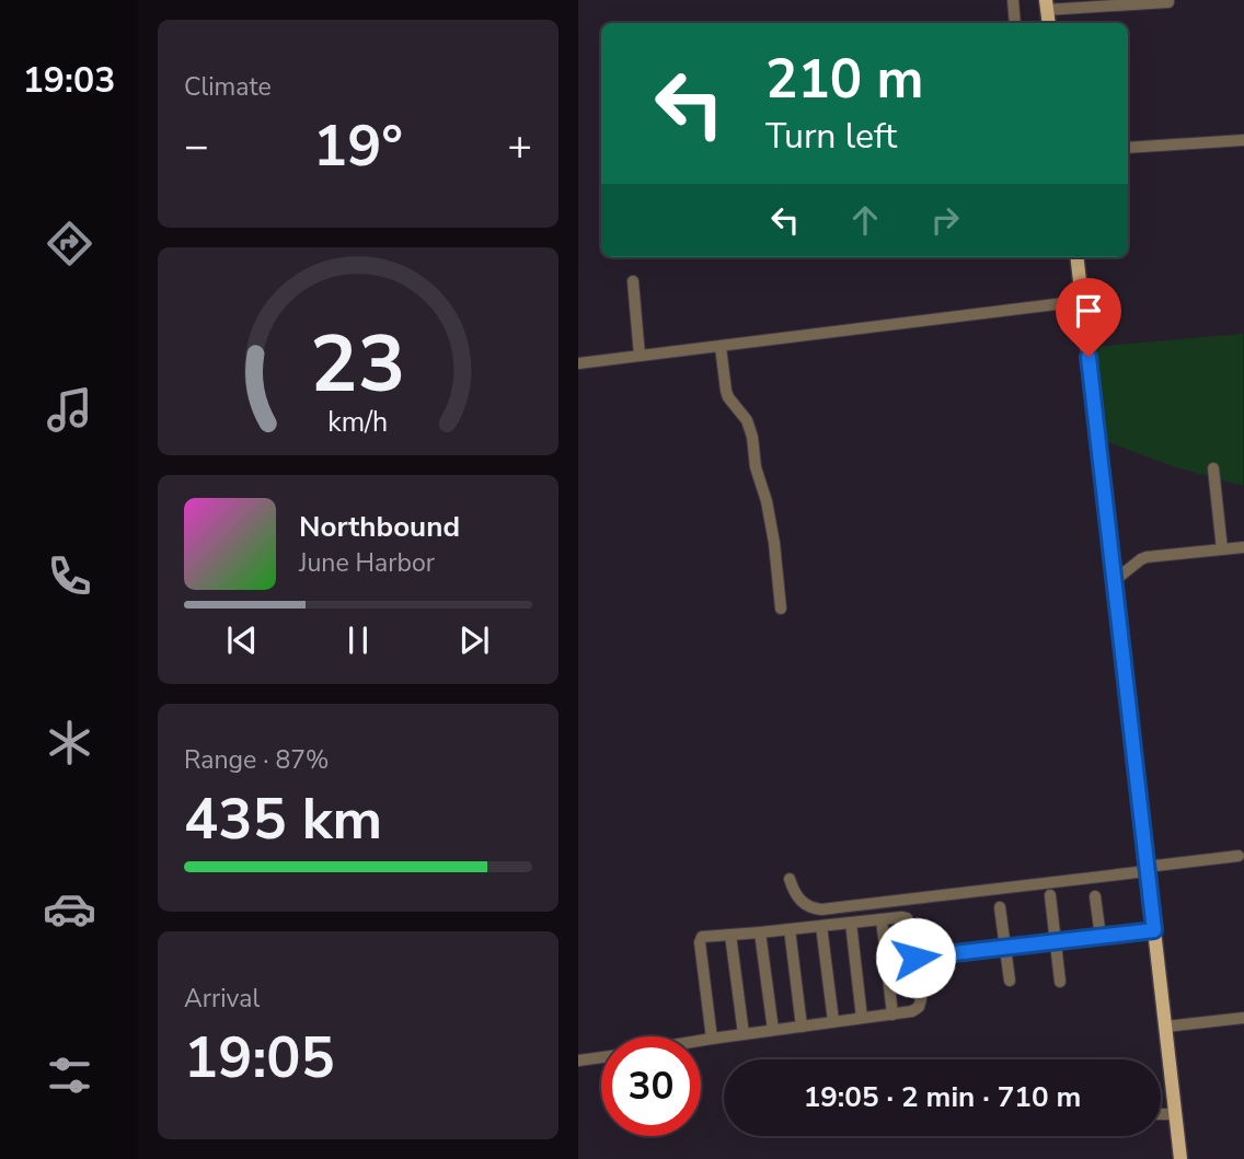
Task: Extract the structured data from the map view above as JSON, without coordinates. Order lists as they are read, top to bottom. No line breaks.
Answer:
{"page":{"tabs":"19:03","tile":["Climate",["Range · 87%","435 km"],["Arrival","19:05"]],"turn":["210 m","Turn left"],"heat":["−","19°","+"],"song":["Northbound","June Harbor"],"limit":"30","trip":"19:05 · 2 min · 710 m","gauge":["23","km/h"]}}
